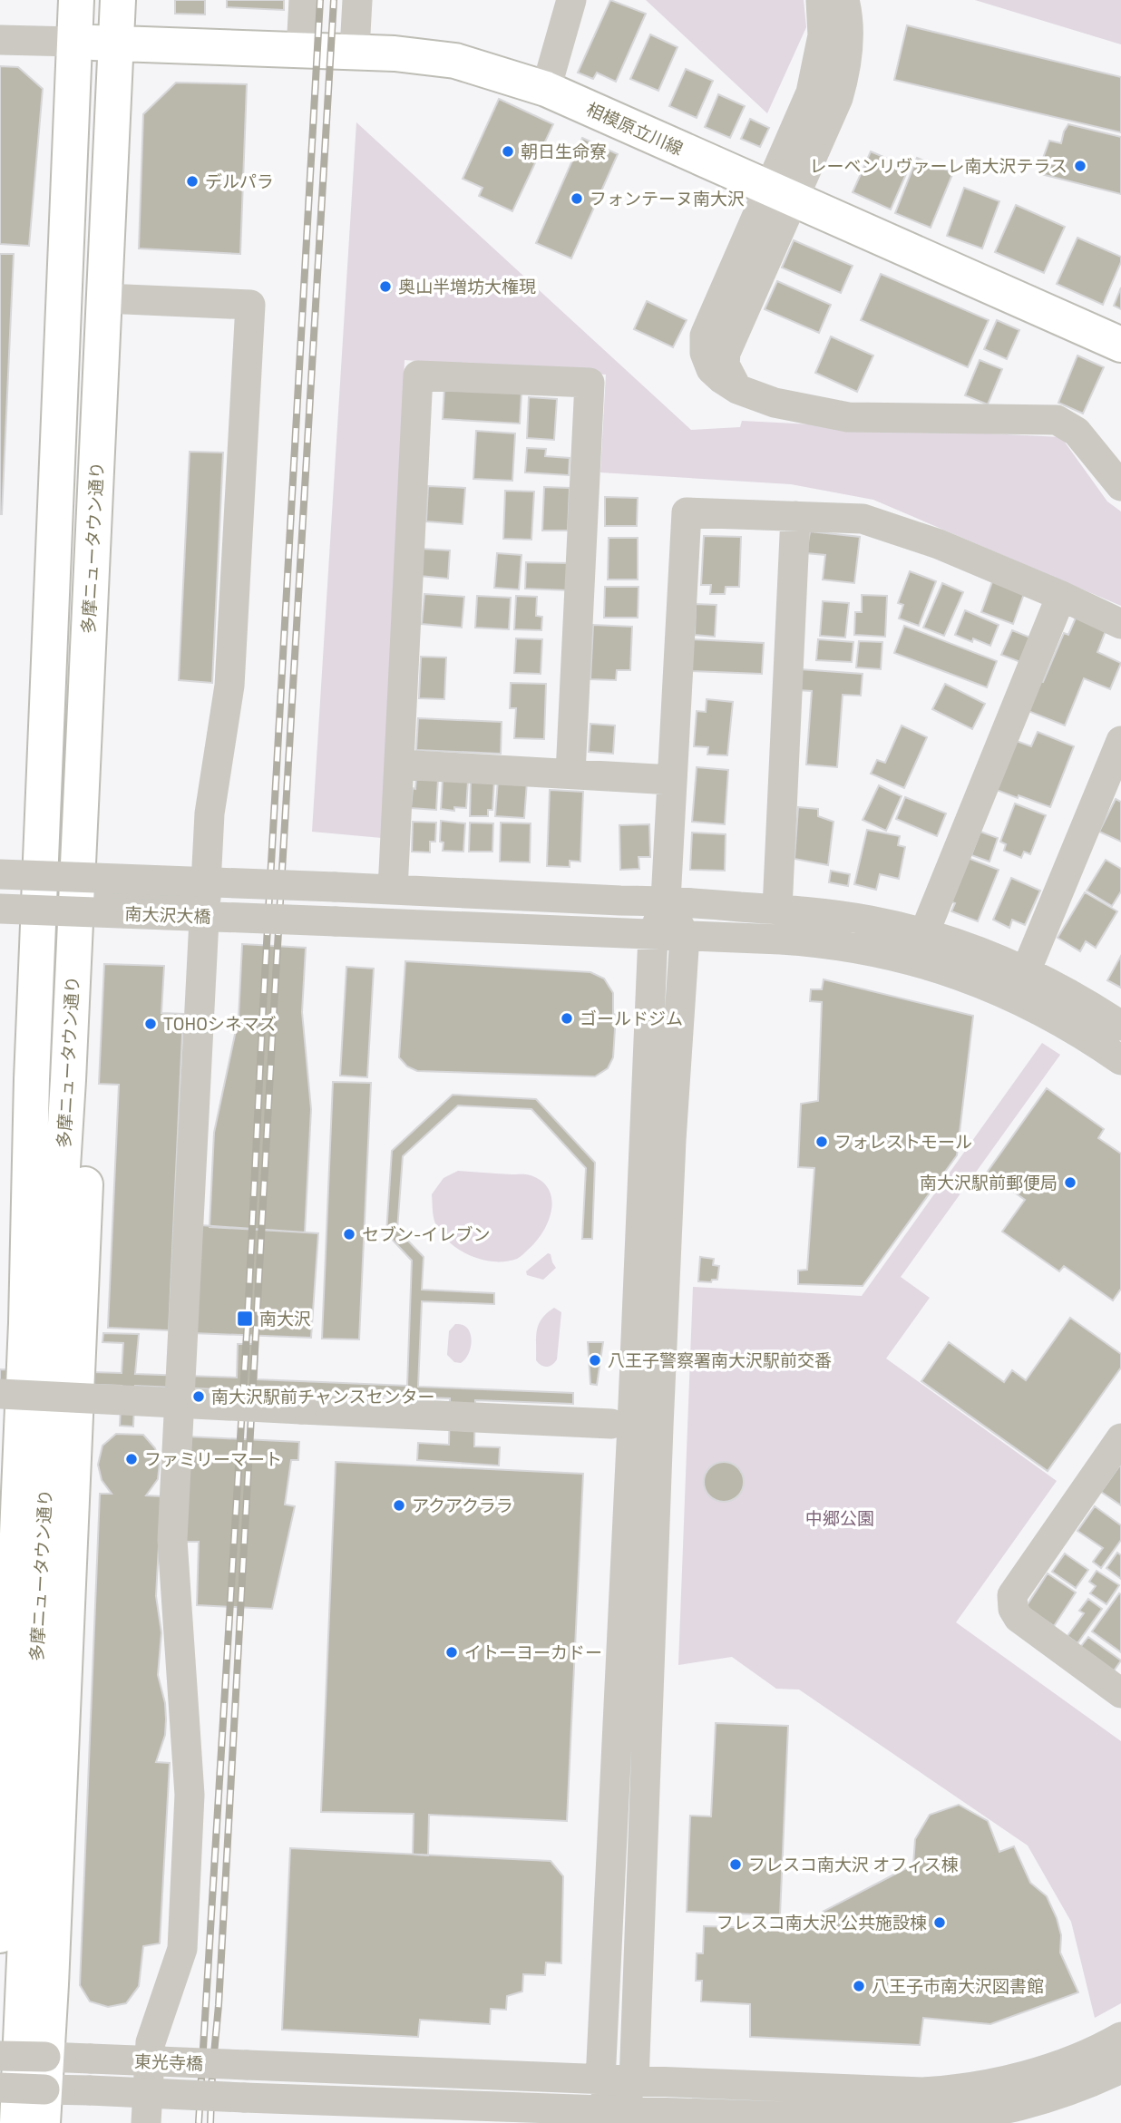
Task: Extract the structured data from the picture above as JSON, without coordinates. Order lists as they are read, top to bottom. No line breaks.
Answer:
{"streets":{"main road":["相模原立川線","多摩ニュータウン通り"],"street":["南大沢大橋","東光寺橋"]},"crossings":[["相模原立川線","多摩ニュータウン通り"]],"parks":["中郷公園"],"places":{"other":["朝日生命寮","レーベンリヴァーレ南大沢テラス","デルパラ","フォンテーヌ南大沢","奥山半増坊大権現","ゴールドジム","TOHOシネマズ","フォレストモール","南大沢駅前郵便局","セブン-イレブン","八王子警察署南大沢駅前交番","南大沢駅前チャンスセンター","ファミリーマート","アクアクララ","イトーヨーカドー","フレスコ南大沢 オフィス棟","フレスコ南大沢 公共施設棟","八王子市南大沢図書館"],"transit":["南大沢"]}}
